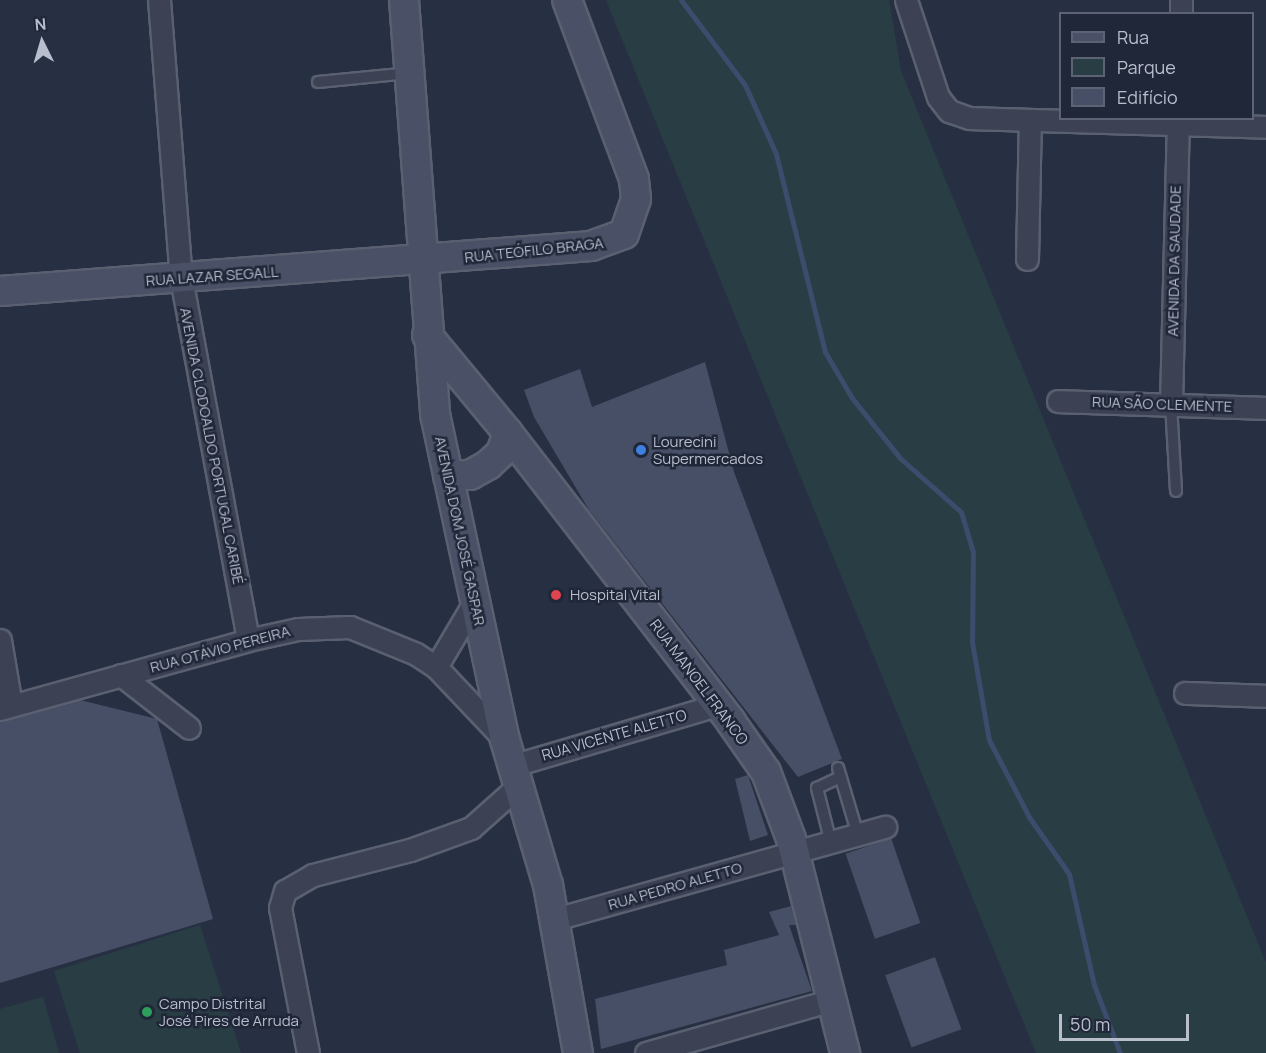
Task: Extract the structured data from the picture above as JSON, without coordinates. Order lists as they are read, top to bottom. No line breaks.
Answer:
{"streets":{"street":["RUA TEÓFILO BRAGA","AVENIDA DA SAUDADE","RUA LAZAR SEGALL","RUA SÃO CLEMENTE","AVENIDA CLODOALDO PORTUGAL CARIBÉ","AVENIDA DOM JOSÉ GASPAR","RUA OTÁVIO PEREIRA","RUA MANOEL FRANCO","RUA VICENTE ALETTO","RUA PEDRO ALETTO"]},"crossings":[["RUA TEÓFILO BRAGA","RUA LAZAR SEGALL"],["RUA TEÓFILO BRAGA","AVENIDA DOM JOSÉ GASPAR"],["AVENIDA DA SAUDADE","RUA SÃO CLEMENTE"],["RUA LAZAR SEGALL","AVENIDA CLODOALDO PORTUGAL CARIBÉ"],["RUA LAZAR SEGALL","AVENIDA DOM JOSÉ GASPAR"],["AVENIDA CLODOALDO PORTUGAL CARIBÉ","RUA OTÁVIO PEREIRA"],["AVENIDA DOM JOSÉ GASPAR","RUA OTÁVIO PEREIRA"],["AVENIDA DOM JOSÉ GASPAR","RUA MANOEL FRANCO"],["AVENIDA DOM JOSÉ GASPAR","RUA VICENTE ALETTO"],["AVENIDA DOM JOSÉ GASPAR","RUA PEDRO ALETTO"],["RUA OTÁVIO PEREIRA","RUA VICENTE ALETTO"],["RUA MANOEL FRANCO","RUA VICENTE ALETTO"],["RUA MANOEL FRANCO","RUA PEDRO ALETTO"]],"places":["Lourecini Supermercados","Hospital Vital","Campo Distrital José Pires de Arruda"],"legend":["Rua","Parque","Edifício"],"scale_bar":"50 m","north":"top"}
